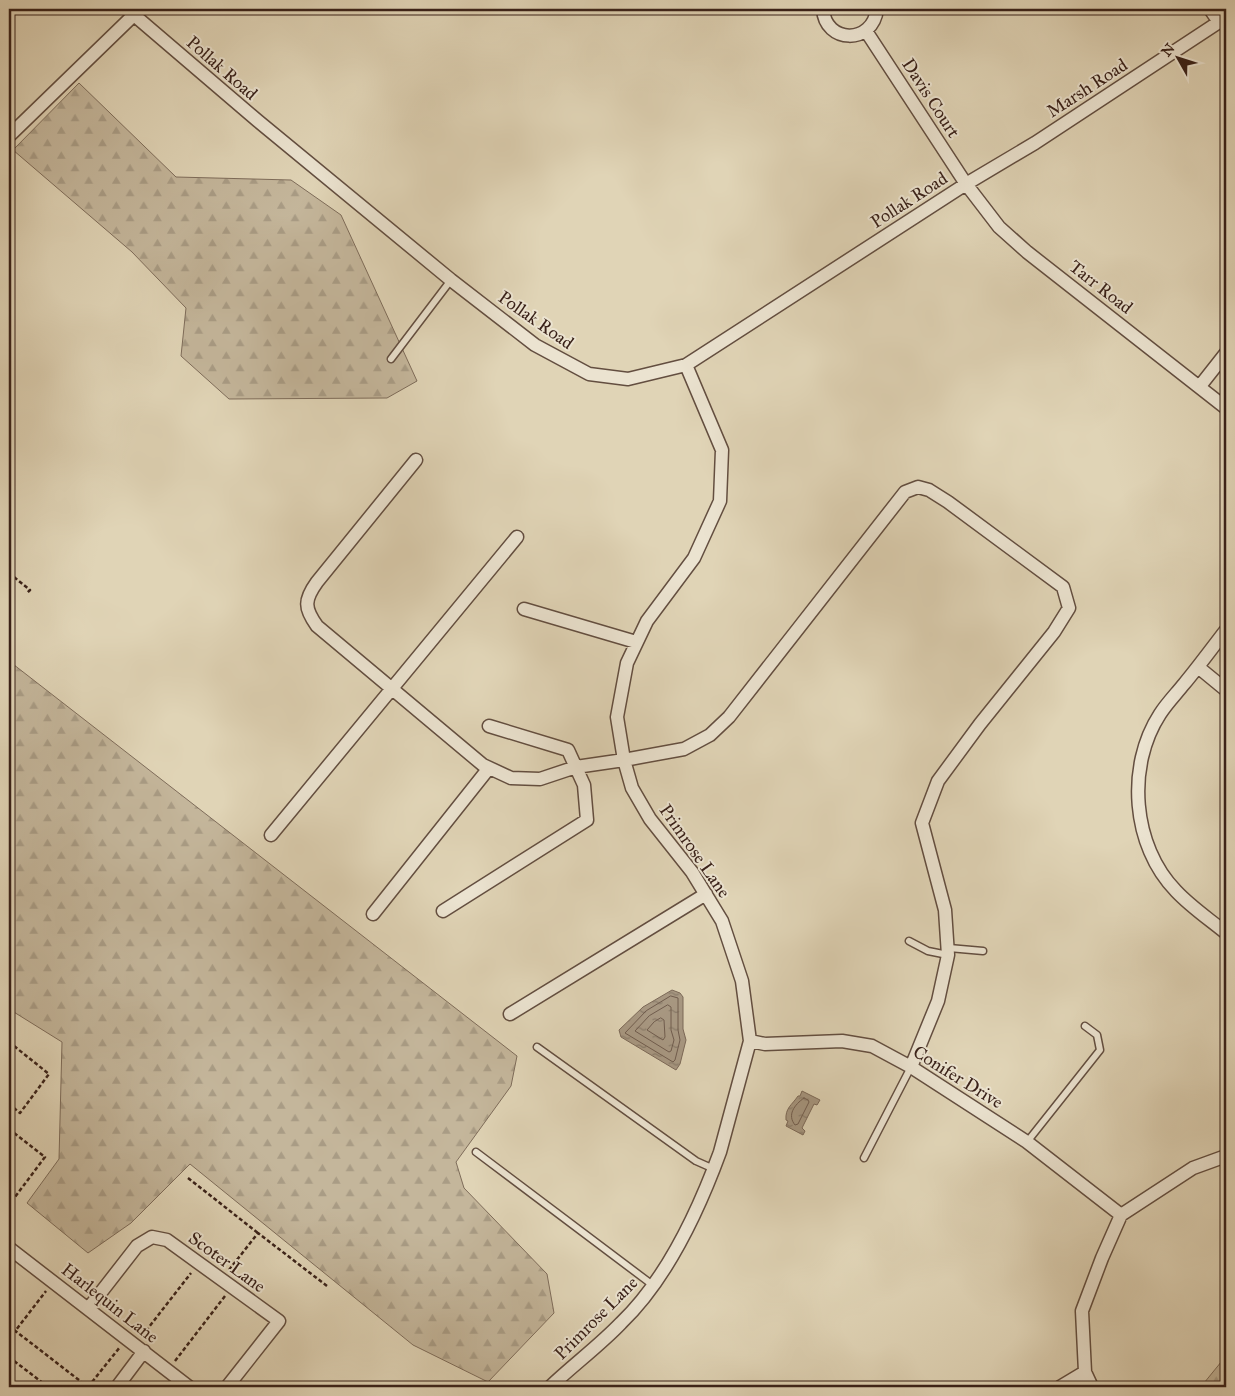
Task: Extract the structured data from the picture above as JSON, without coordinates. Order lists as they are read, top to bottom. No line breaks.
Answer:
{"streets":{"street":["Pollak Road","Marsh Road","Davis Court","Tarr Road","Primrose Lane","Conifer Drive","Scoter Lane","Harlequin Lane"]},"crossings":[["Pollak Road","Marsh Road"],["Pollak Road","Davis Court"],["Pollak Road","Tarr Road"],["Pollak Road","Primrose Lane"],["Marsh Road","Davis Court"],["Marsh Road","Tarr Road"],["Davis Court","Tarr Road"],["Primrose Lane","Conifer Drive"],["Scoter Lane","Harlequin Lane"]],"north":"top left"}
